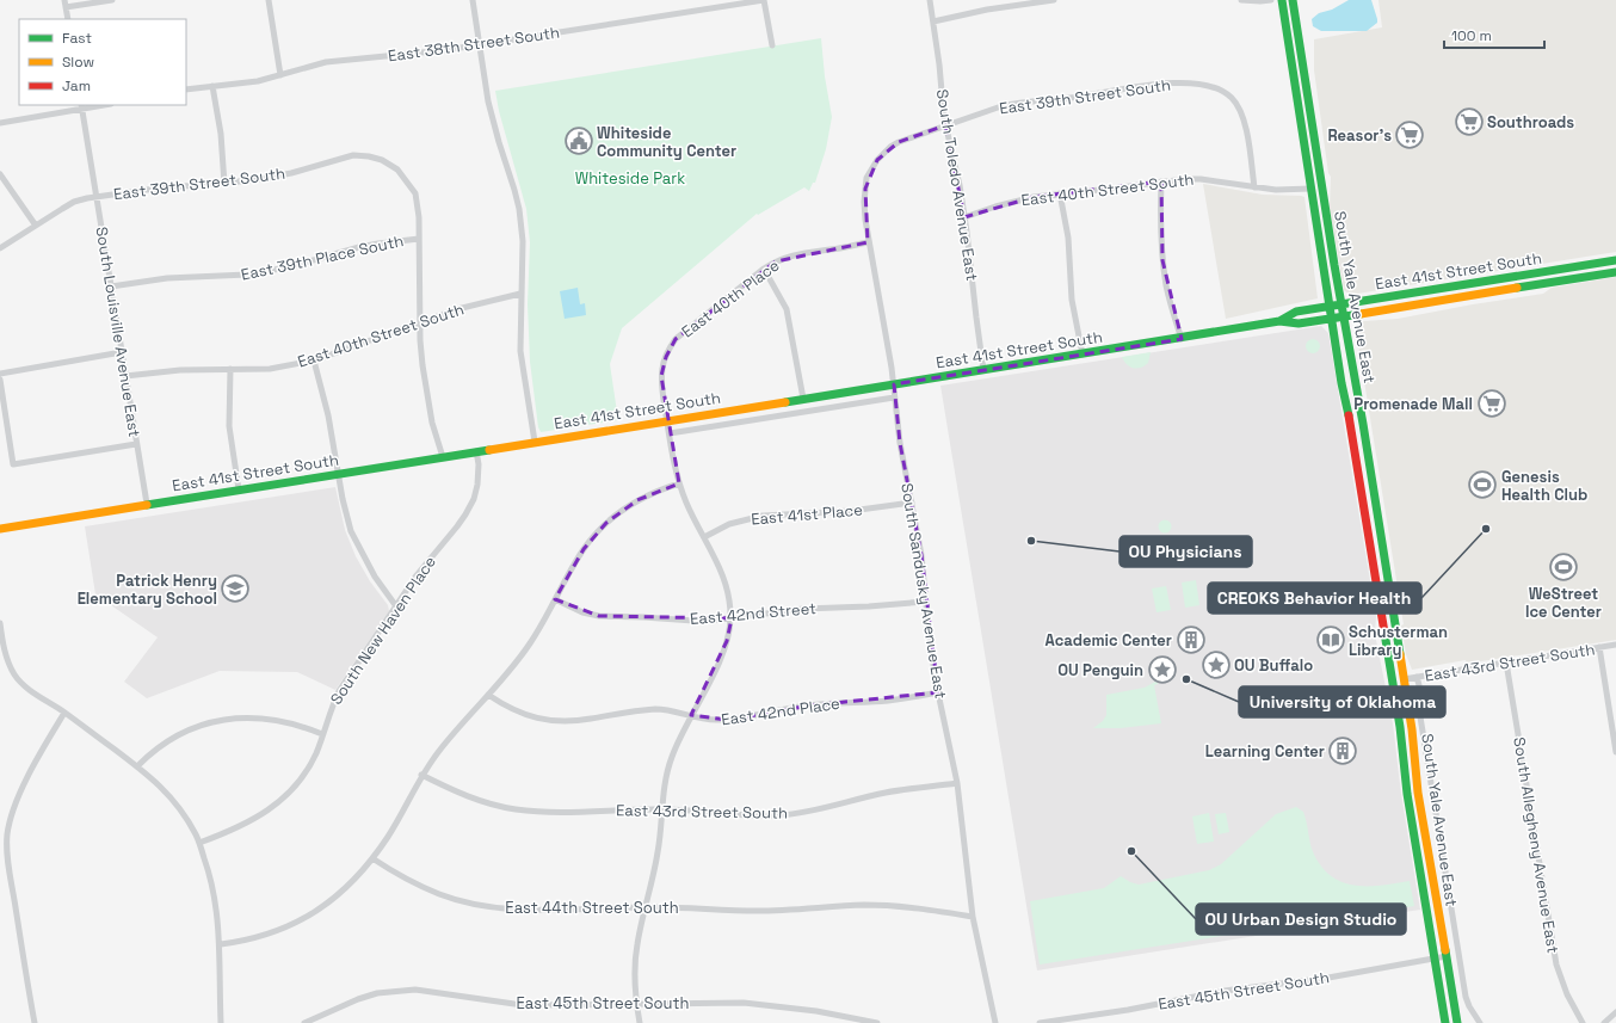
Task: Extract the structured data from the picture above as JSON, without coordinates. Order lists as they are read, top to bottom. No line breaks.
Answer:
{"streets":{"main road":["East 41st Street South","South Yale Avenue East"],"street":["East 38th Street South","East 39th Street South","South Toledo Avenue East","East 40th Street South","East 39th Place South","East 40th Place","South Louisville Avenue East","East 41st Place","South Sandusky Avenue East","East 42nd Street","South New Haven Place","East 43rd Street South","East 42nd Place","South Allegheny Avenue East","East 44th Street South","East 45th Street South"]},"crossings":[["East 39th Street South","South Toledo Avenue East"],["East 39th Street South","East 40th Street South"],["East 39th Street South","East 39th Place South"],["East 39th Street South","South Louisville Avenue East"],["East 39th Street South","South Sandusky Avenue East"],["South Toledo Avenue East","East 40th Street South"],["South Toledo Avenue East","East 41st Street South"],["East 40th Street South","South Yale Avenue East"],["East 40th Street South","South Louisville Avenue East"],["East 39th Place South","South Louisville Avenue East"],["East 41st Street South","South Yale Avenue East"],["East 41st Street South","East 40th Place"],["East 41st Street South","South Louisville Avenue East"],["East 41st Street South","South Sandusky Avenue East"],["East 41st Street South","South New Haven Place"],["South Yale Avenue East","East 43rd Street South"],["South Yale Avenue East","East 45th Street South"],["East 40th Place","East 41st Place"],["East 40th Place","South Sandusky Avenue East"],["East 40th Place","East 42nd Street"],["East 40th Place","East 43rd Street South"],["East 40th Place","East 42nd Place"],["East 40th Place","East 44th Street South"],["East 40th Place","East 45th Street South"],["East 41st Place","South Sandusky Avenue East"],["South Sandusky Avenue East","East 42nd Street"],["South Sandusky Avenue East","East 43rd Street South"],["South Sandusky Avenue East","East 42nd Place"],["South Sandusky Avenue East","East 44th Street South"],["East 43rd Street South","South Allegheny Avenue East"]],"parks":["Whiteside Park"],"places":{"supermarket":["Southroads","Reasor's","Promenade Mall"],"public building":["Whiteside Community Center"],"sports":["Genesis Health Club","WeStreet Ice Center"],"other":["CREOKS Behavior Health","OU Physicians","University of Oklahoma","OU Urban Design Studio"],"school or university":["Patrick Henry Elementary School"],"building":["Academic Center","Learning Center"],"library":["Schusterman Library"],"place":["OU Buffalo","OU Penguin"]},"legend":["Fast","Slow","Jam"],"scale_bar":"100 m"}
